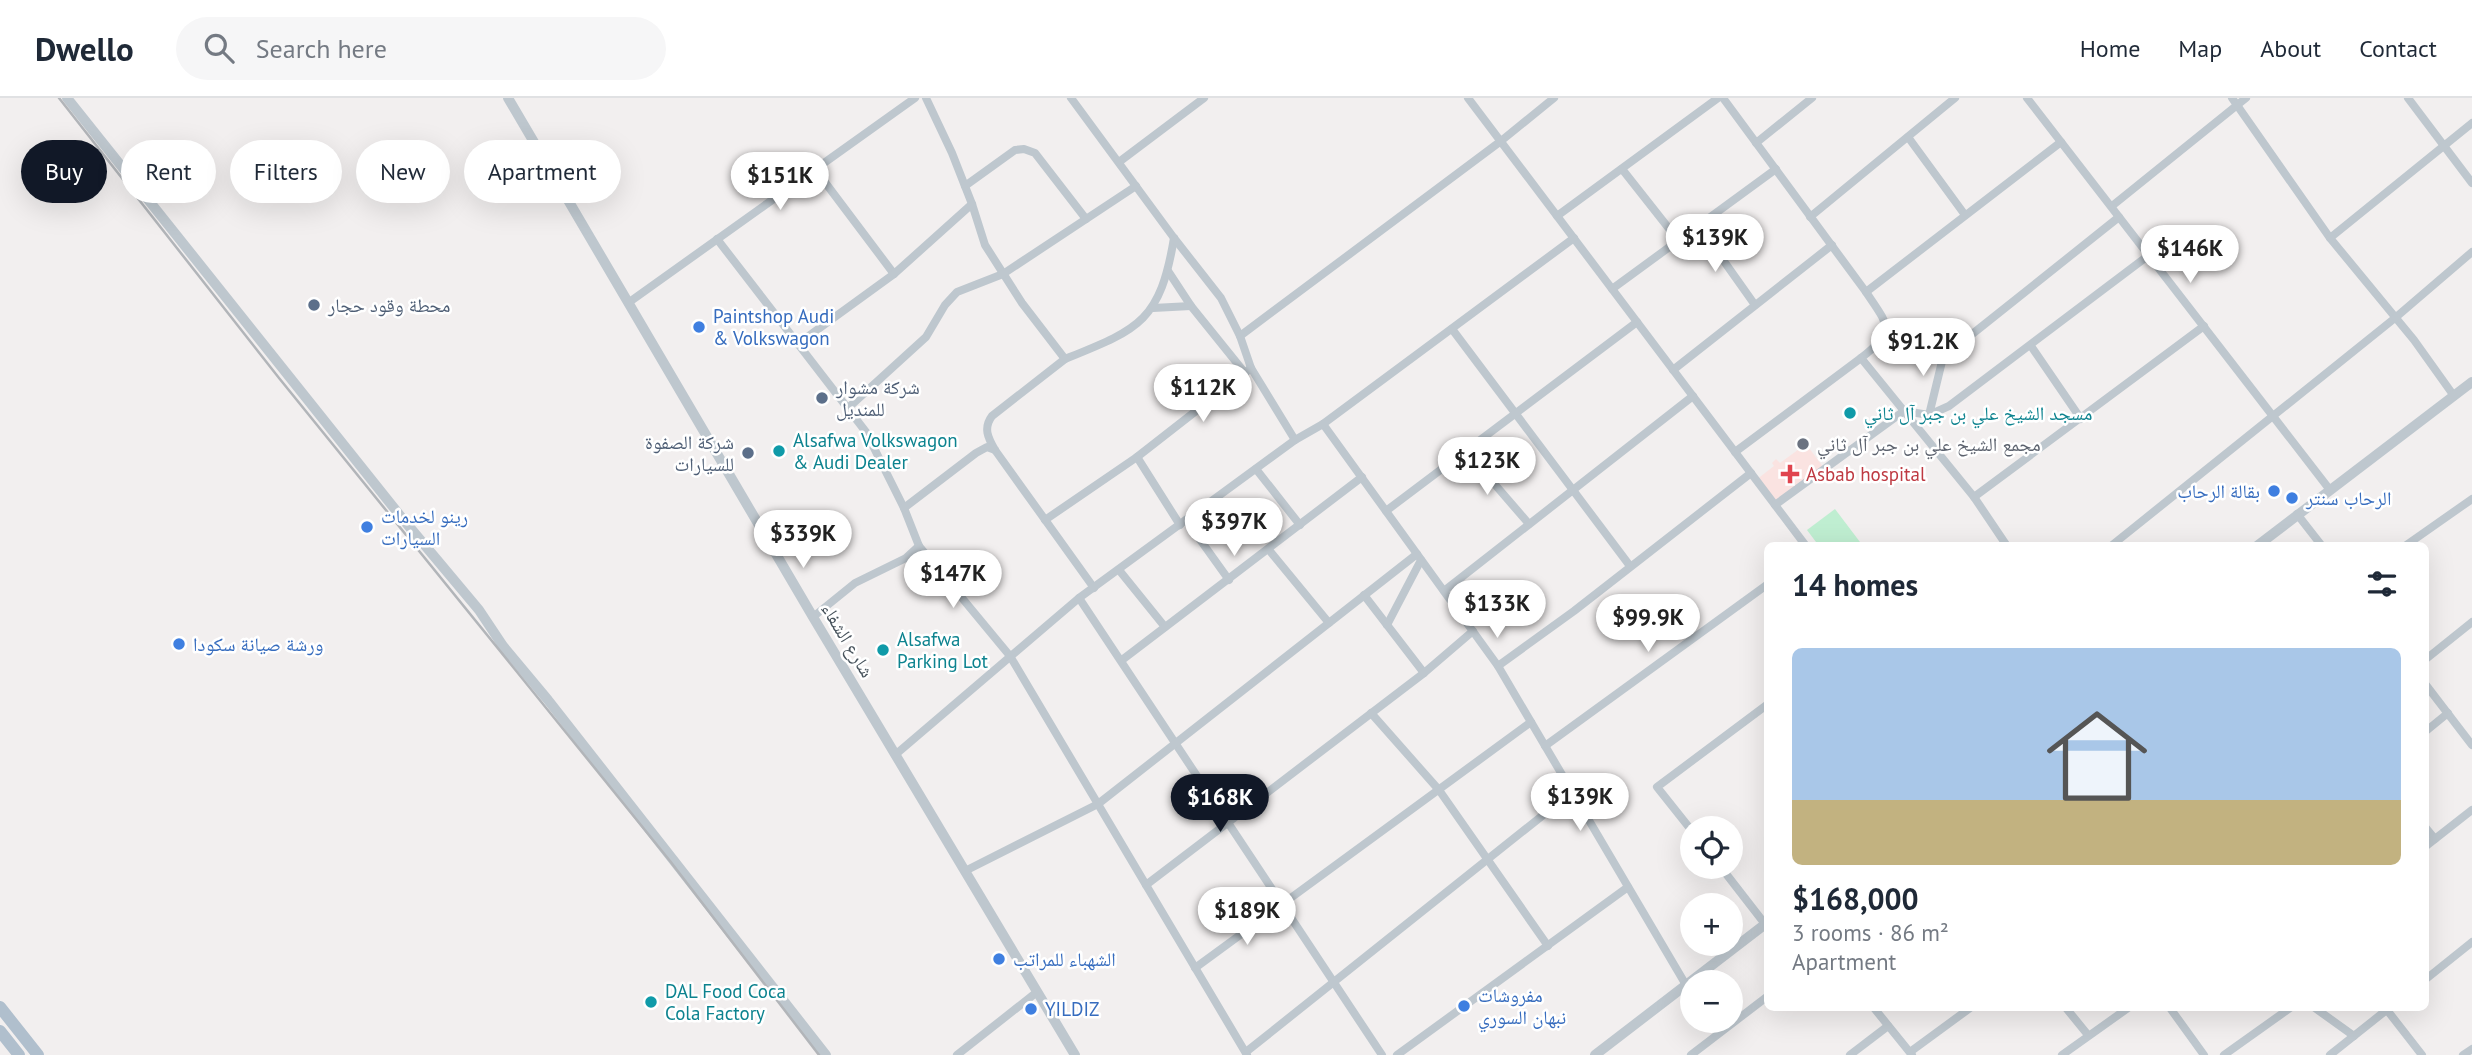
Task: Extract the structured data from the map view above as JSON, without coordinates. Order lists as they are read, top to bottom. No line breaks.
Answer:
{"streets":{"street":["شارع الشفاء"]},"places":{"other":["محطة وقود حجار","Paintshop Audi & Volkswagon","شركة مشوار للمنديل","مسجد الشيخ علي بن جبر آل ثاني","مجمع الشيخ علي بن جبر آل ثاني","Alsafwa Volkswagon & Audi Dealer","شركة الصفوة للسيارات","بقالة الرحاب","الرحاب سنتر","رينو لخدمات السيارات","ورشة صيانة سكودا","Alsafwa Parking Lot","الشهباء للمراتب","DAL Food Coca Cola Factory","مفروشات نبهان السوري","YILDIZ"],"health":["Asbab hospital"]},"page":{"header":"Dwello","search":"Search here","nav":["Home","Map","About","Contact"],"chip":["Buy","Rent","Filters","New","Apartment"],"price":["$151K","$139K","$146K","$91.2K","$112K","$123K","$397K","$339K","$147K","$133K","$99.9K","$139K","$168K","$189K"],"heading":"14 homes","list":[{"name":"$168,000","note":"3 rooms · 86 m² · Apartment"}],"map_buttons":["+","−"]}}
